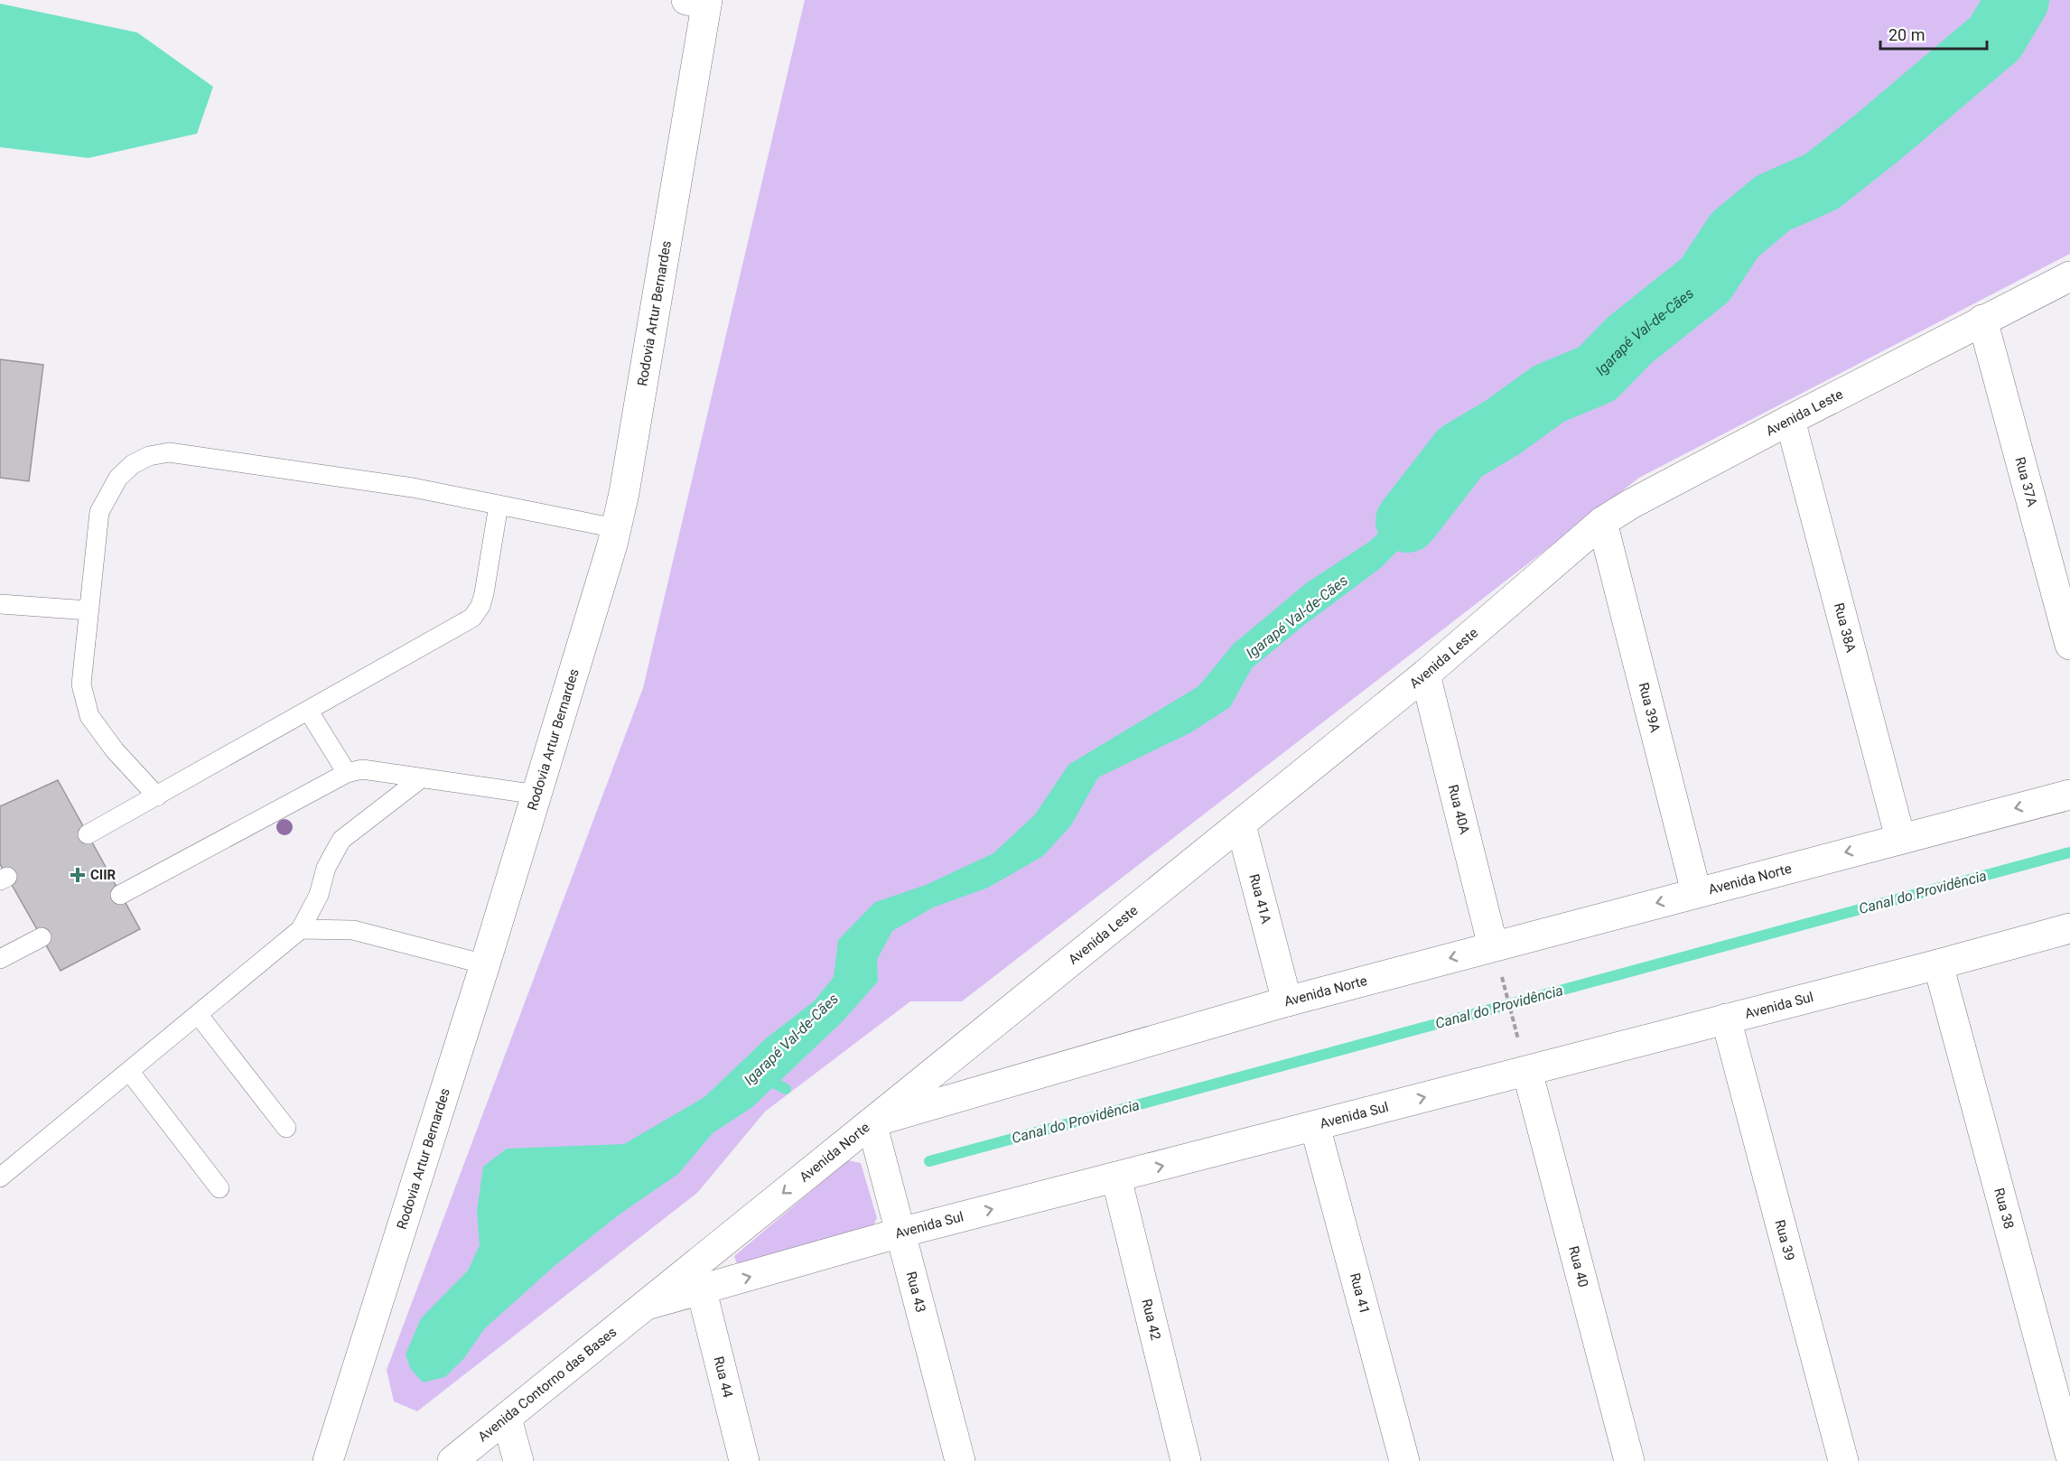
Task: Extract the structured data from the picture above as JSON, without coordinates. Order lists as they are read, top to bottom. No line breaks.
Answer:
{"streets":{"street":["Rodovia Artur Bernardes","Avenida Leste","Rua 37A","Rua 38A","Rua 39A","Rua 40A","Avenida Norte","Rua 41A","Avenida Sul","Rua 38","Rua 39","Rua 40","Rua 43","Rua 41","Rua 42","Rua 44","Avenida Contorno das Bases"]},"crossings":[["Avenida Leste","Rua 37A"],["Avenida Leste","Rua 38A"],["Avenida Leste","Rua 39A"],["Avenida Leste","Rua 40A"],["Avenida Leste","Avenida Norte"],["Avenida Leste","Rua 41A"],["Avenida Leste","Rua 43"],["Rua 38A","Avenida Norte"],["Rua 39A","Avenida Norte"],["Rua 40A","Avenida Norte"],["Avenida Norte","Rua 41A"],["Avenida Norte","Avenida Sul"],["Avenida Norte","Rua 43"],["Avenida Norte","Avenida Contorno das Bases"],["Avenida Sul","Rua 38"],["Avenida Sul","Rua 39"],["Avenida Sul","Rua 40"],["Avenida Sul","Rua 43"],["Avenida Sul","Rua 41"],["Avenida Sul","Rua 42"],["Avenida Sul","Rua 44"],["Avenida Sul","Avenida Contorno das Bases"]],"one_way":["Avenida Norte","Avenida Sul"],"water":["Igarapé Val-de-Cães","Canal do Providência"],"places":{"health":["CIIR"]},"scale_bar":"20 m"}
